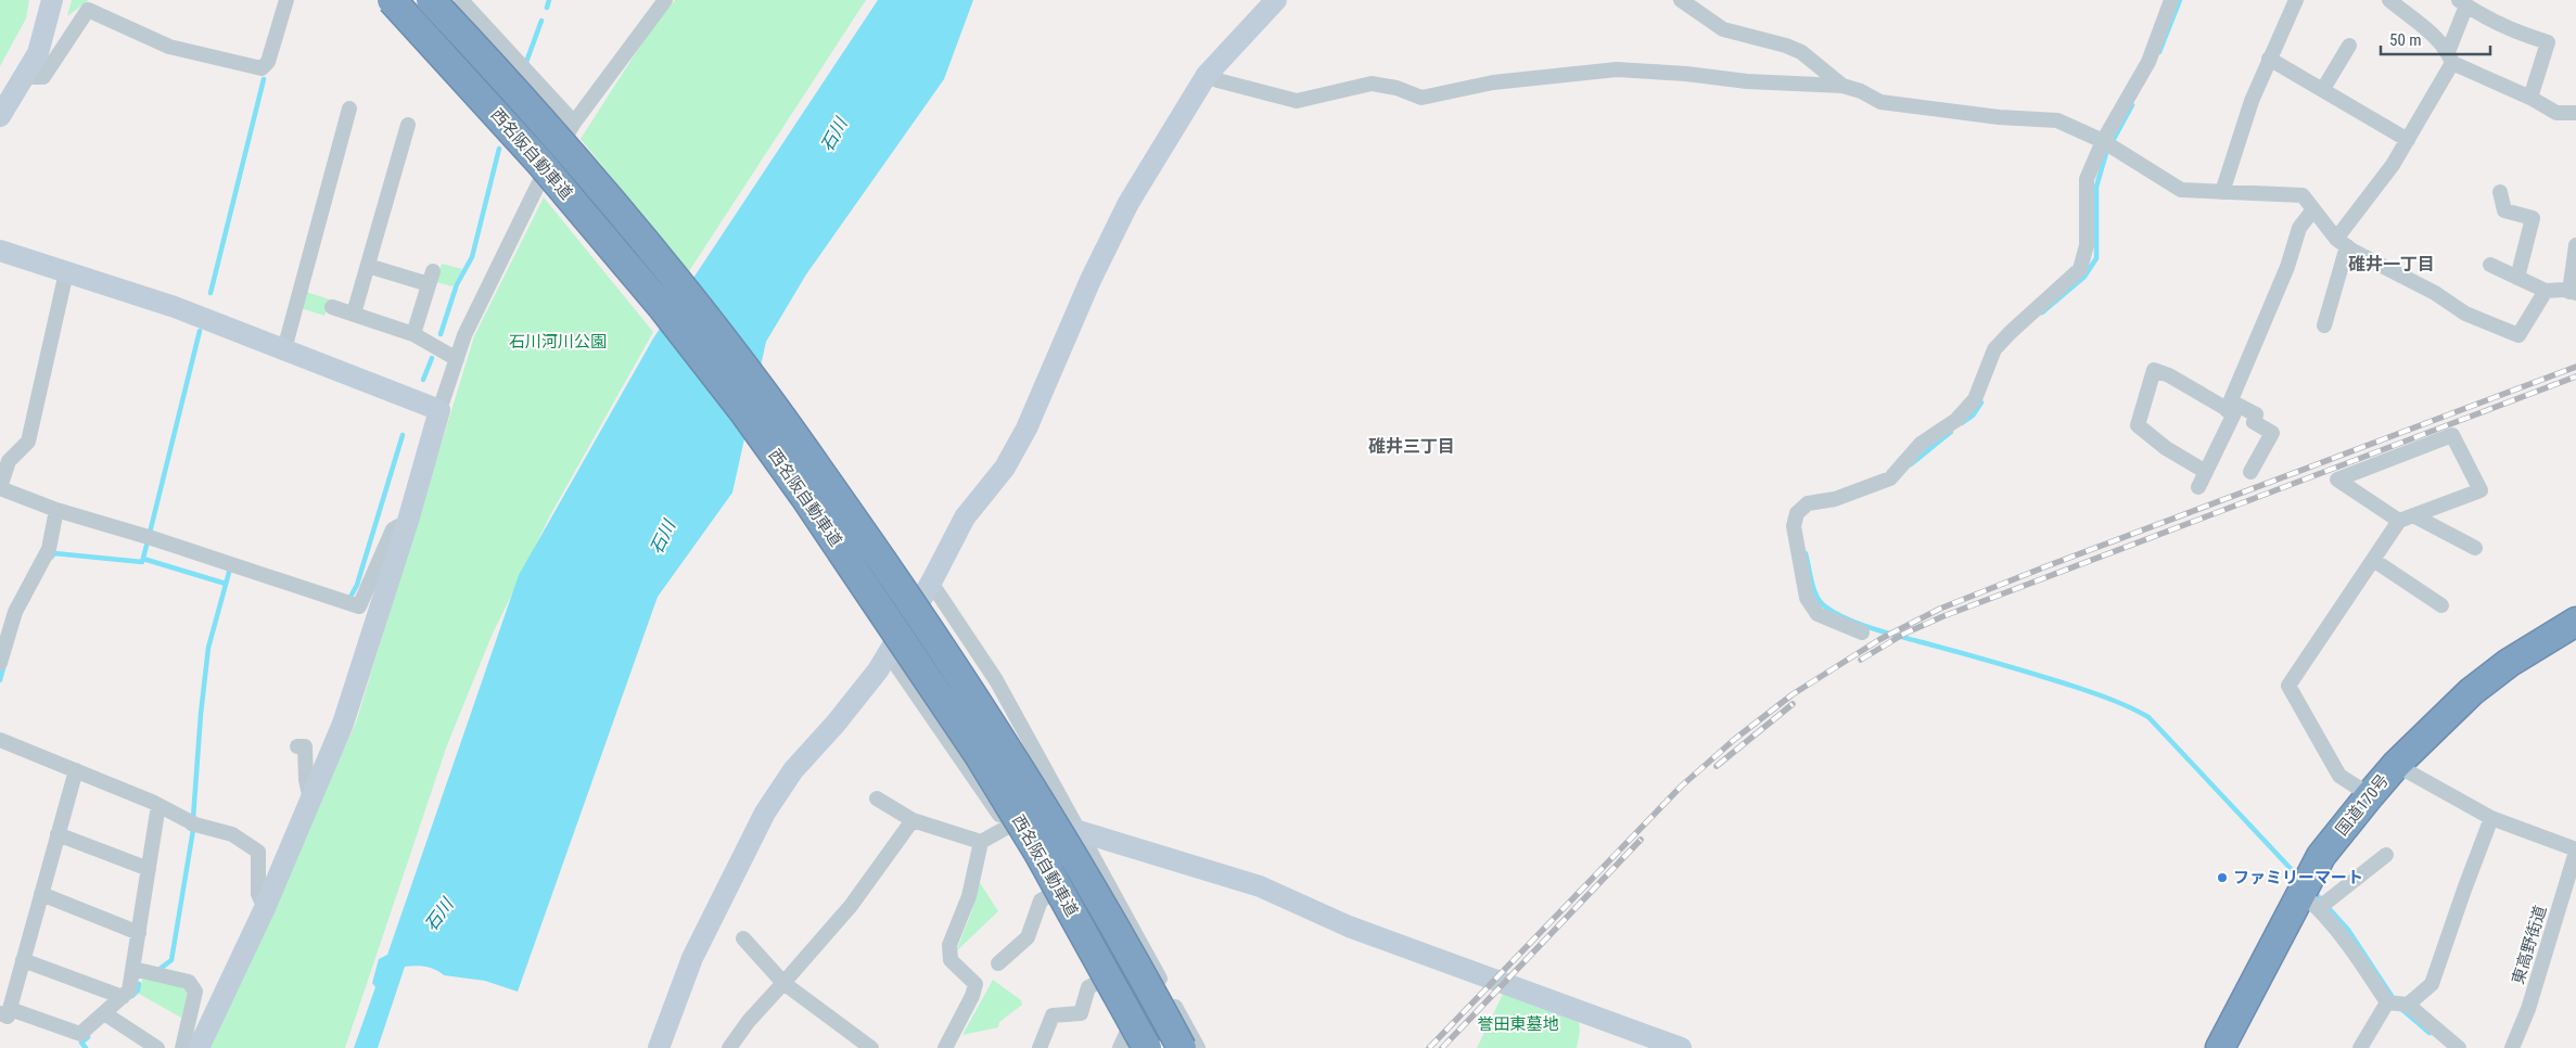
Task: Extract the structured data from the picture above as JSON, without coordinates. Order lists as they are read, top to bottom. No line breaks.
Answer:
{"streets":{"highway":["西名阪自動車道","国道170号"],"street":["東高野街道"]},"districts":["碓井一丁目","碓井三丁目"],"water":["石川"],"parks":["石川河川公園","誉田東墓地"],"places":["ファミリーマート"],"scale_bar":"50 m"}
